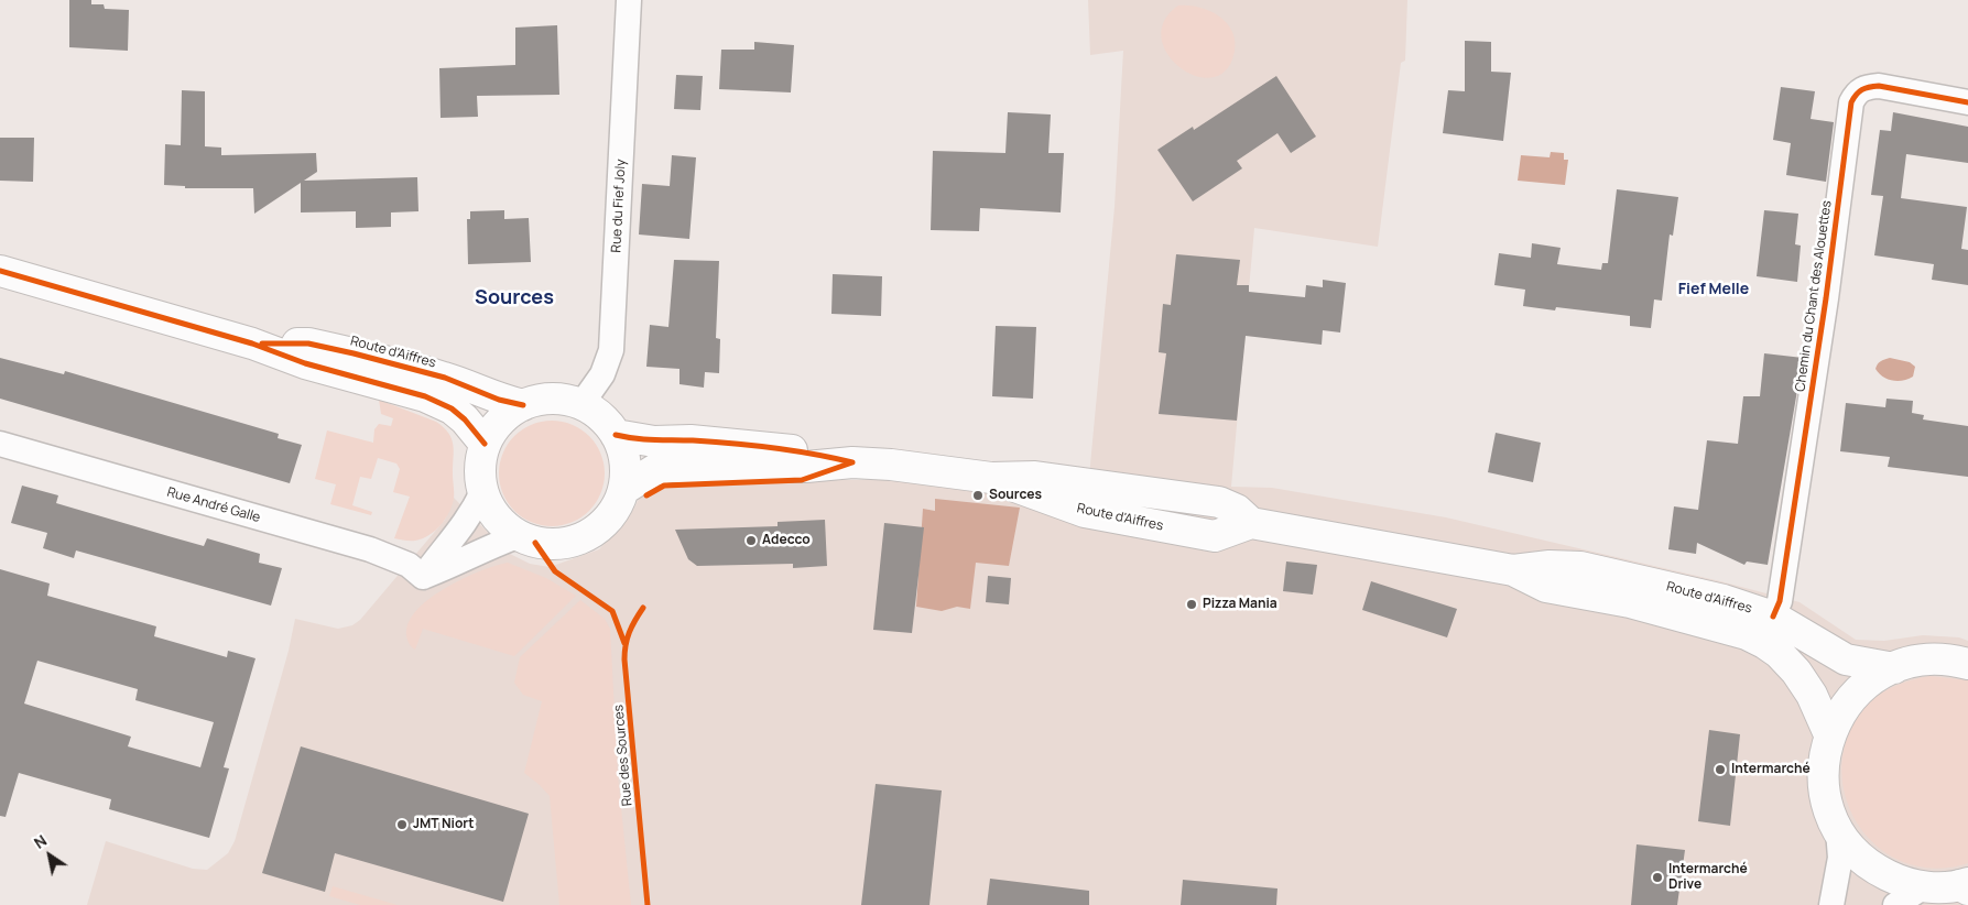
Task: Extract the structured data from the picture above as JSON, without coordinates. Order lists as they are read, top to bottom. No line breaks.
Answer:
{"streets":{"main road":["Route d'Aiffres"],"street":["Rue du Fief Joly","Chemin du Chant des Alouettes","Rue André Galle"],"cycle path":["Rue des Sources"]},"crossings":[["Rue du Fief Joly","Route d'Aiffres"],["Chemin du Chant des Alouettes","Route d'Aiffres"]],"districts":["Fief Melle","Sources"],"places":["Sources","Adecco","Pizza Mania","Intermarché","JMT Niort","Intermarché Drive"],"north":"top left"}
